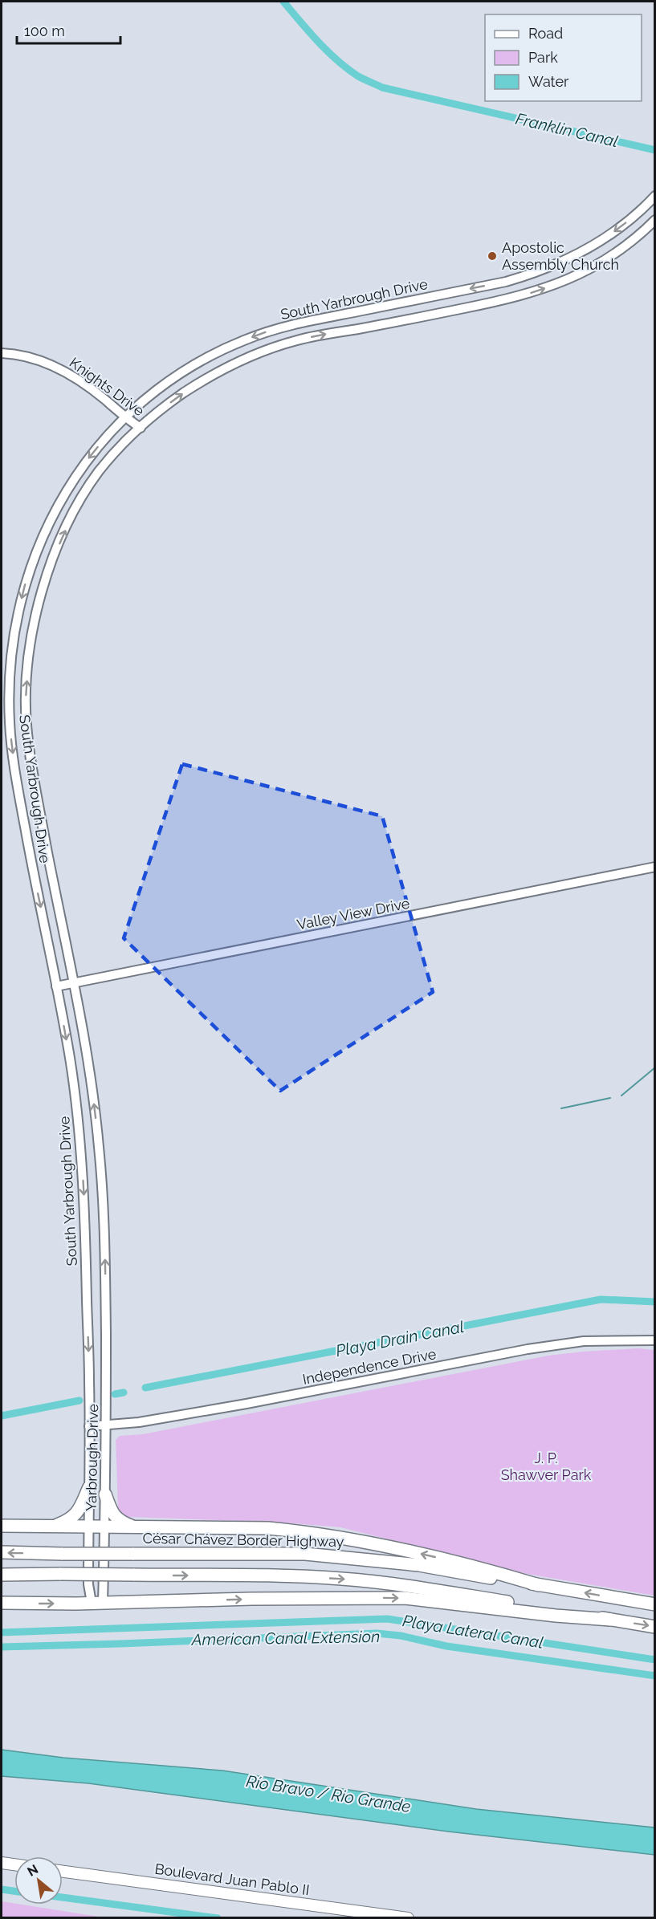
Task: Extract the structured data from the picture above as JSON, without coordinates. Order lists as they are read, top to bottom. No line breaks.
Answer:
{"streets":{"highway":["César Chávez Border Highway","Boulevard Juan Pablo II"],"main road":["South Yarbrough Drive","Knights Drive","Valley View Drive","Independence Drive","Yarbrough Drive"]},"crossings":[["South Yarbrough Drive","Knights Drive"],["South Yarbrough Drive","Valley View Drive"],["South Yarbrough Drive","Independence Drive"],["South Yarbrough Drive","Yarbrough Drive"],["Independence Drive","Yarbrough Drive"]],"water":["Franklin Canal","Playa Drain Canal","Playa Lateral Canal","American Canal Extension","Río Bravo / Rio Grande"],"parks":["J. P. Shawver Park"],"places":["Apostolic Assembly Church"],"legend":["Road","Park","Water"],"scale_bar":"100 m","north":"top left"}
